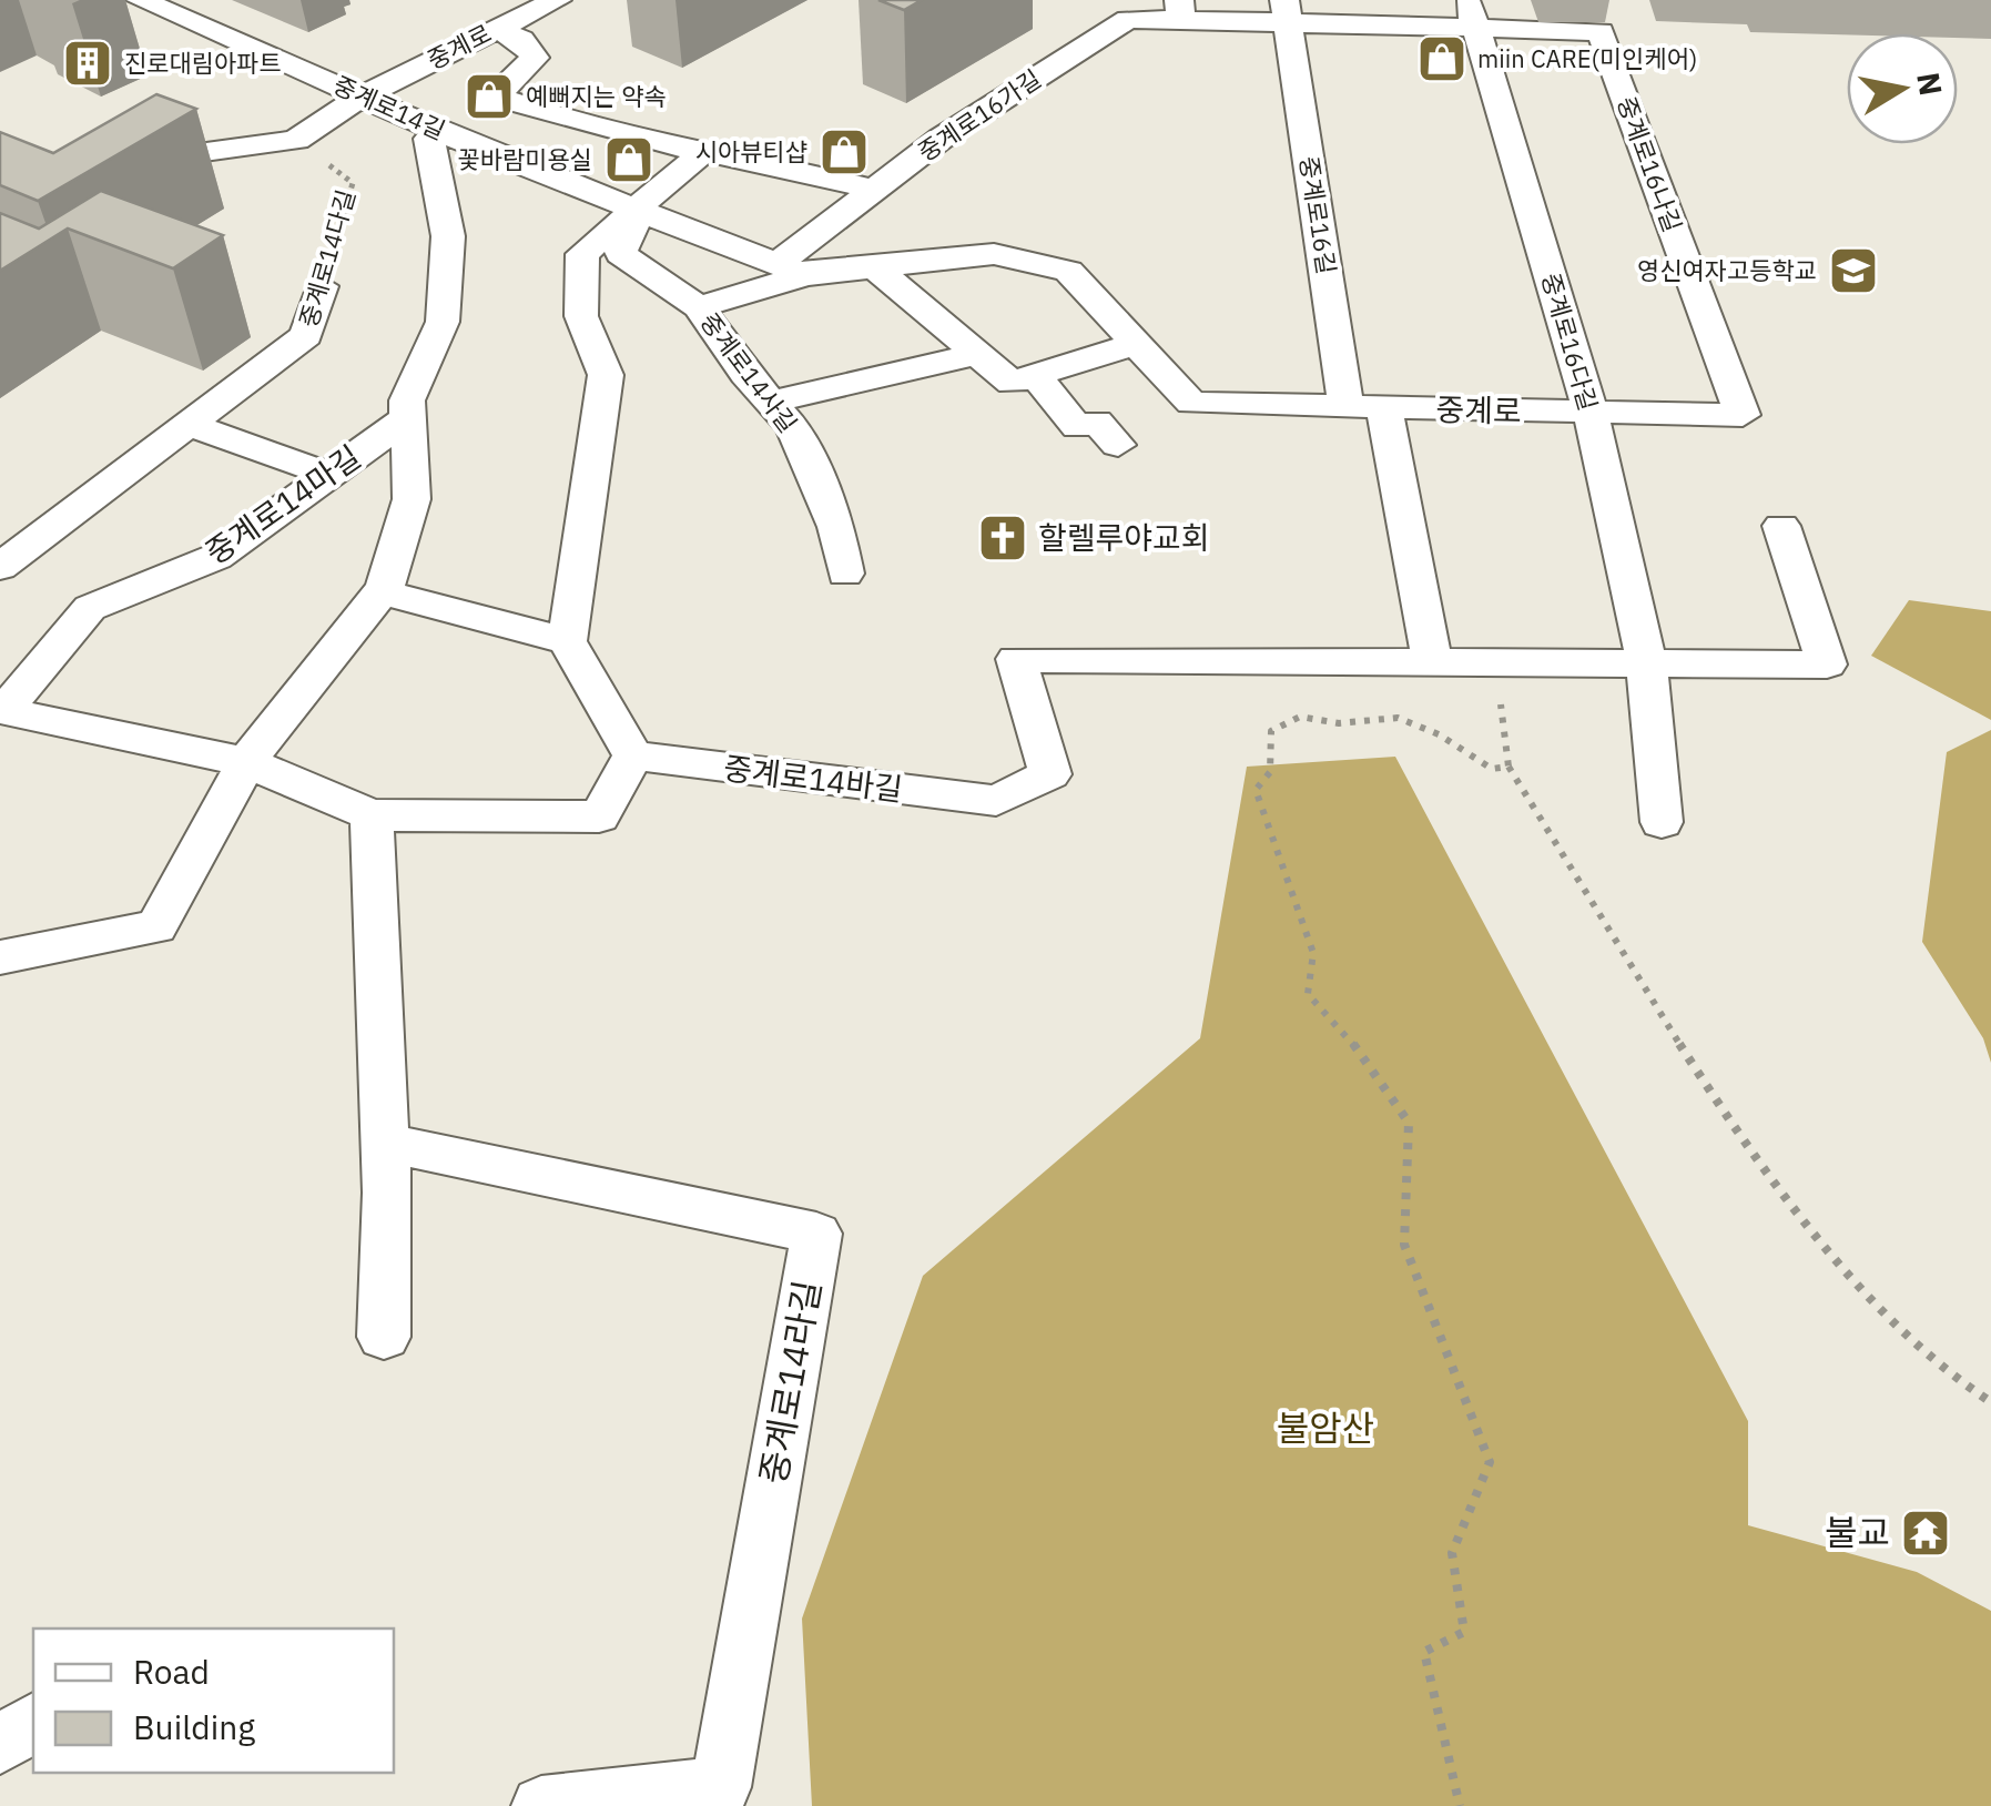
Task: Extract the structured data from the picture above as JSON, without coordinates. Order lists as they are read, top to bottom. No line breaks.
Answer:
{"streets":{"street":["중계로","중계로14길","중계로16가길","중계로16나길","중계로16길","중계로14다길","중계로16다길","중계로14사길","중계로14마길","중계로14바길","중계로14라길"]},"crossings":[["중계로","중계로14길"],["중계로","중계로16나길"],["중계로","중계로16길"],["중계로","중계로16다길"],["중계로14길","중계로16가길"],["중계로14길","중계로16길"],["중계로14길","중계로14사길"],["중계로16나길","중계로16길"],["중계로16나길","중계로16다길"],["중계로16길","중계로14바길"]],"parks":["불암산"],"places":{"shop":["miin CARE(미인케어)","예뻐지는 약속","시아뷰티샵","꽃바람미용실"],"building":["진로대림아파트"],"school or university":["영신여자고등학교"],"church":["할렐루야교회"],"temple":["불교"]},"legend":["Road","Building"],"north":"right"}
